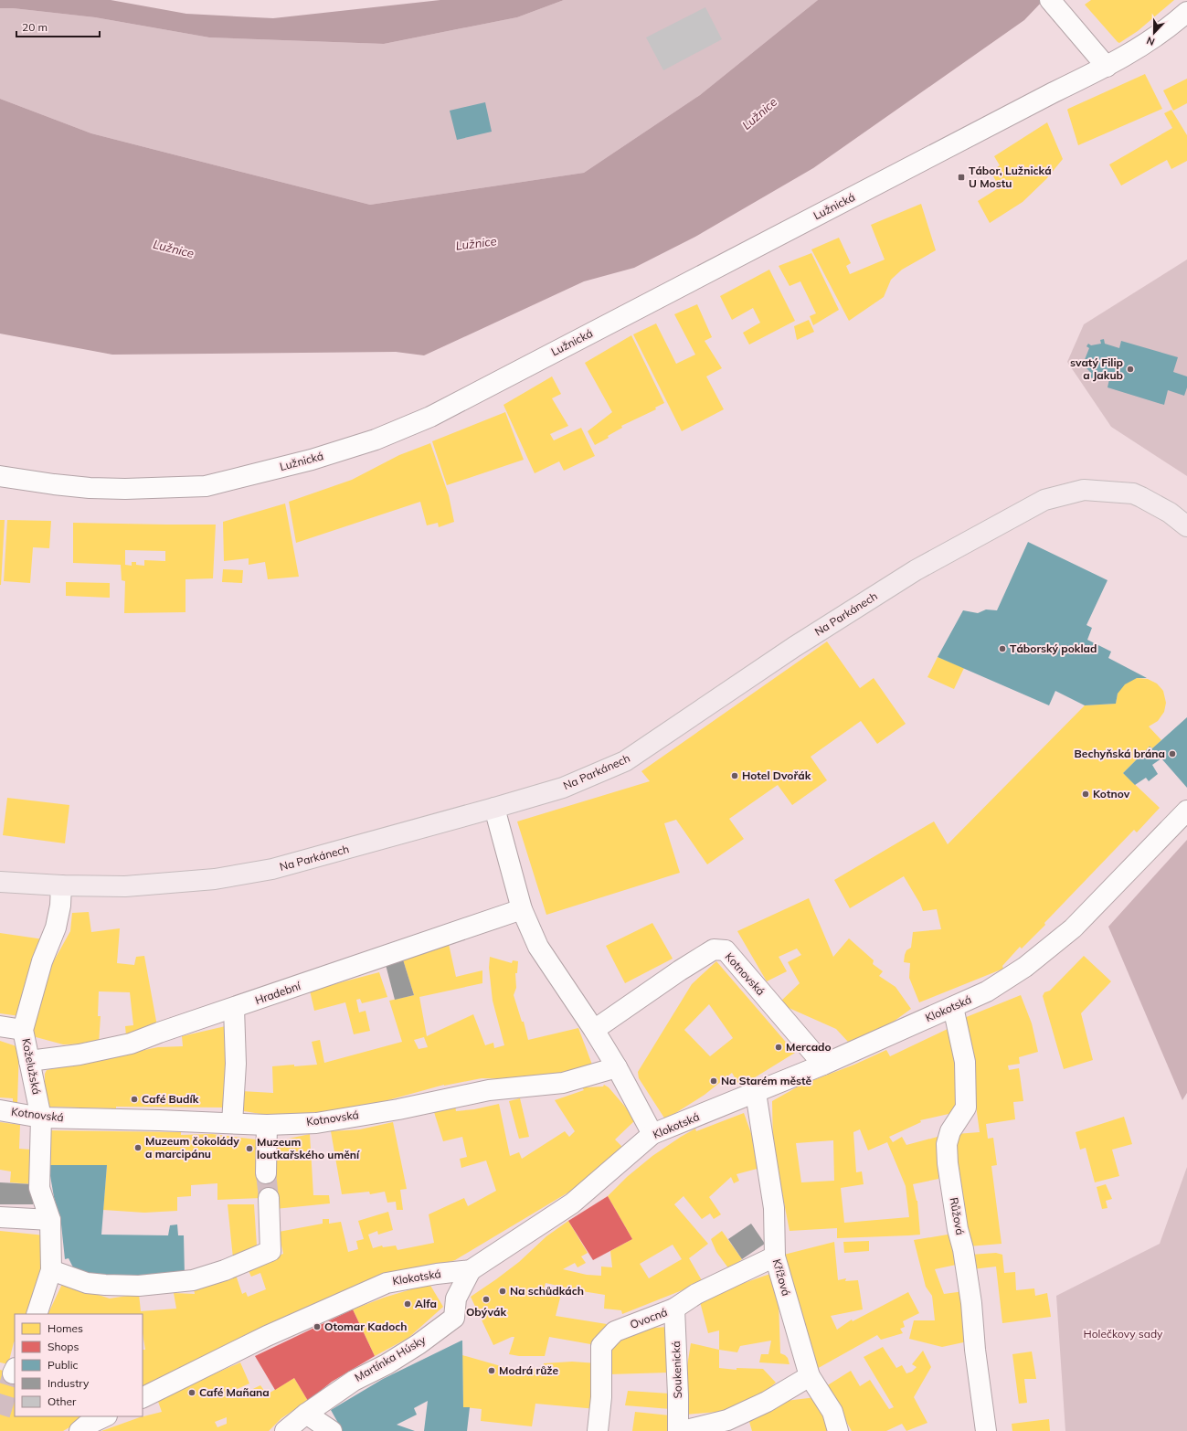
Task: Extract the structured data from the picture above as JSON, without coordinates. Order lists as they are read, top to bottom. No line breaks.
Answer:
{"streets":{"main road":["Na Parkánech"],"street":["Lužnická","Kotnovská","Hradební","Klokotská","Koželužská","Růžová","Křížová","Ovocná","Martínka Húsky","Soukenická"]},"crossings":[["Na Parkánech","Koželužská"],["Kotnovská","Klokotská"],["Kotnovská","Koželužská"],["Hradební","Koželužská"],["Klokotská","Růžová"],["Klokotská","Křížová"],["Klokotská","Martínka Húsky"],["Křížová","Ovocná"],["Ovocná","Soukenická"]],"water":["Lužnice"],"parks":["Holečkovy sady"],"places":{"transit":["Tábor, Lužnická U Mostu"],"other":["svatý Filip a Jakub","Táborský poklad","Bechyňská brána","Hotel Dvořák","Kotnov","Mercado","Na Starém městě","Café Budík","Muzeum čokolády a marcipánu","Muzeum loutkařského umění","Na schůdkách","Obývák","Alfa","Otomar Kadoch","Modrá růže","Café Mañana"]},"legend":["Homes","Shops","Public","Industry","Other"],"scale_bar":"20 m","north":"bottom"}
